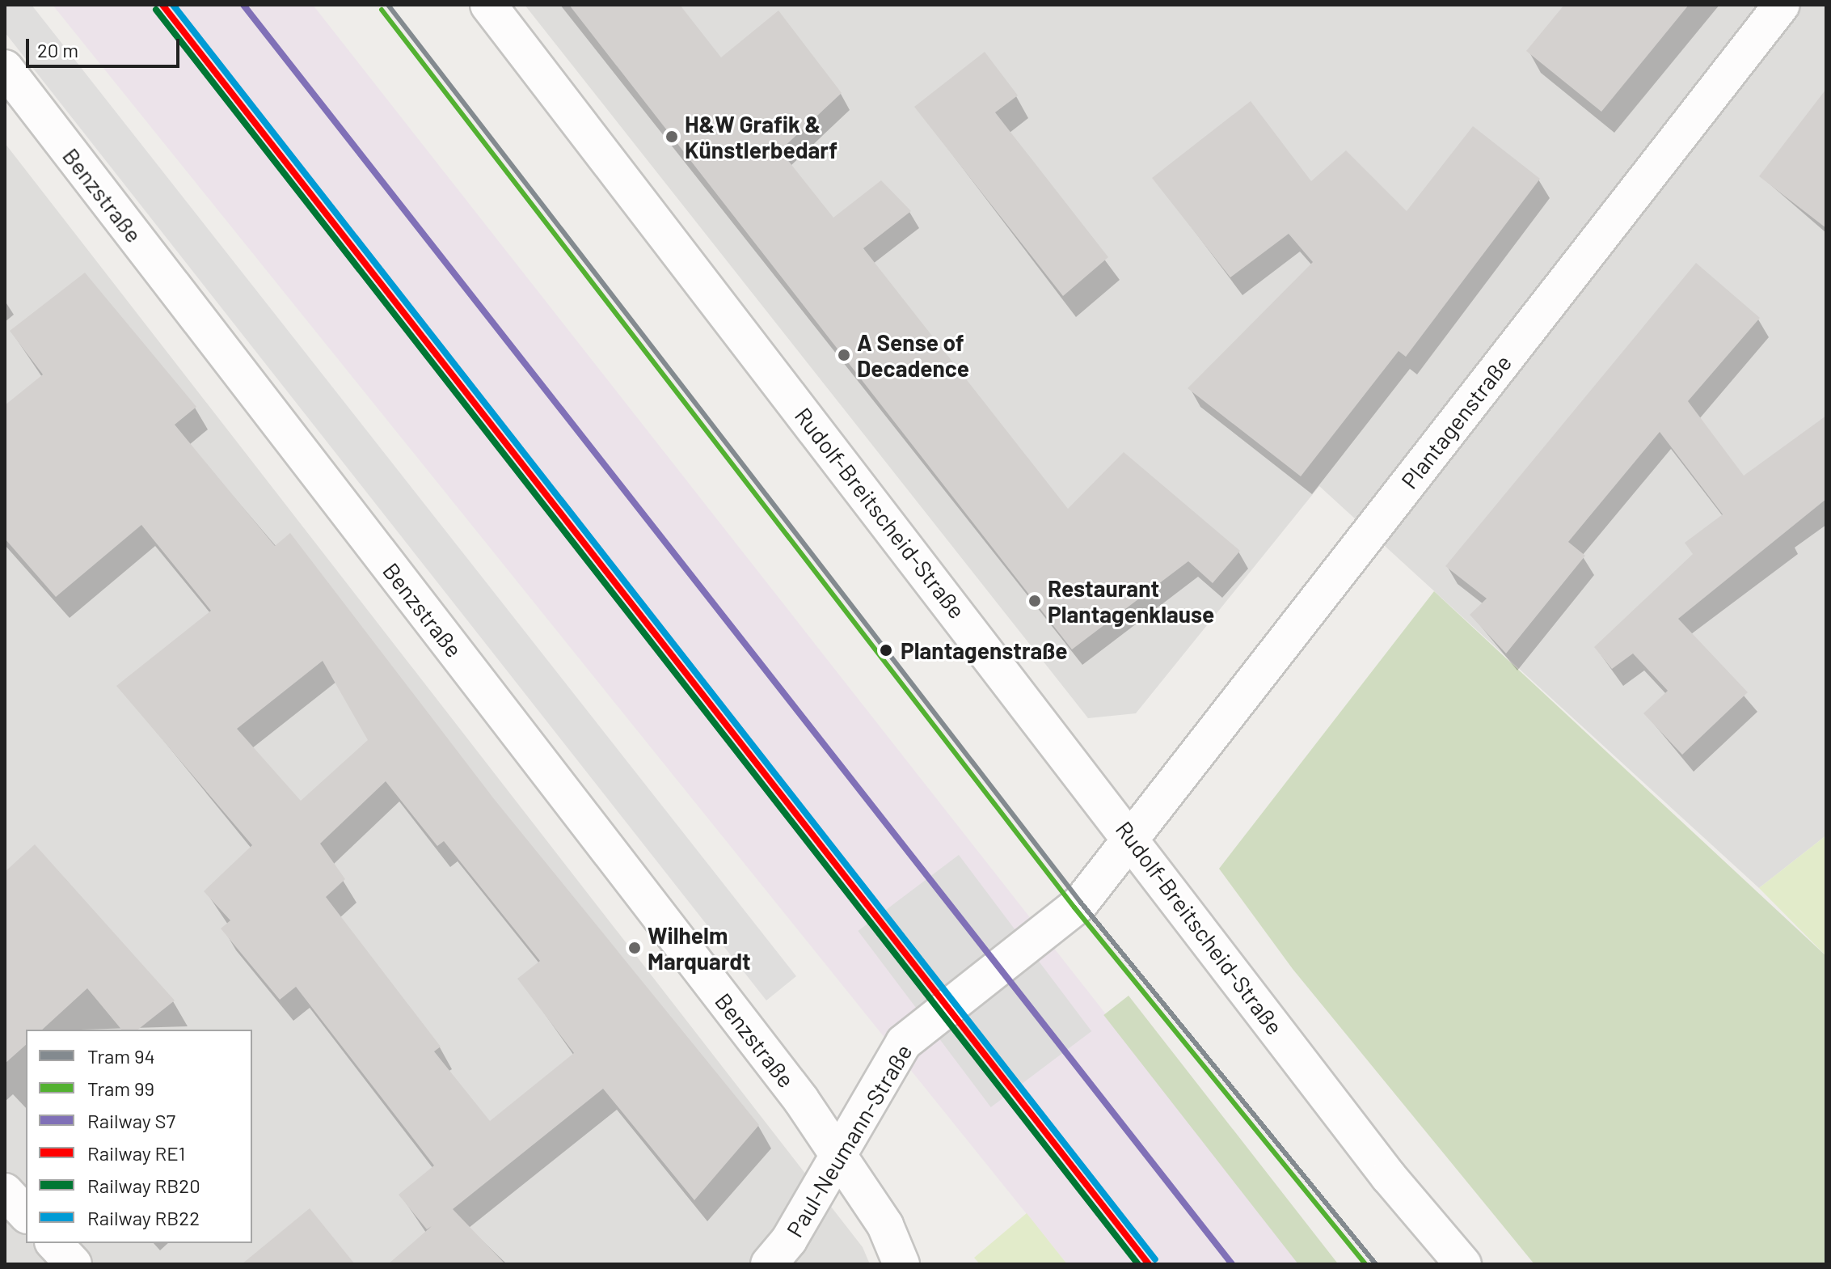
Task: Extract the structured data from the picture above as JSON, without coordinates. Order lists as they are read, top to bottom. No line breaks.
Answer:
{"streets":{"street":["Benzstraße","Plantagenstraße","Rudolf-Breitscheid-Straße","Paul-Neumann-Straße"]},"crossings":[["Benzstraße","Paul-Neumann-Straße"],["Plantagenstraße","Rudolf-Breitscheid-Straße"],["Plantagenstraße","Paul-Neumann-Straße"],["Rudolf-Breitscheid-Straße","Paul-Neumann-Straße"]],"places":["H&W Grafik & Künstlerbedarf","A Sense of Decadence","Restaurant Plantagenklause","Plantagenstraße","Wilhelm Marquardt"],"lines":["tram line 94","rail line S7","rail line RE1","rail line RB22","tram line 99","rail line RB20"],"legend":["Tram 94","Tram 99","Railway S7","Railway RE1","Railway RB20","Railway RB22"],"scale_bar":"20 m"}
